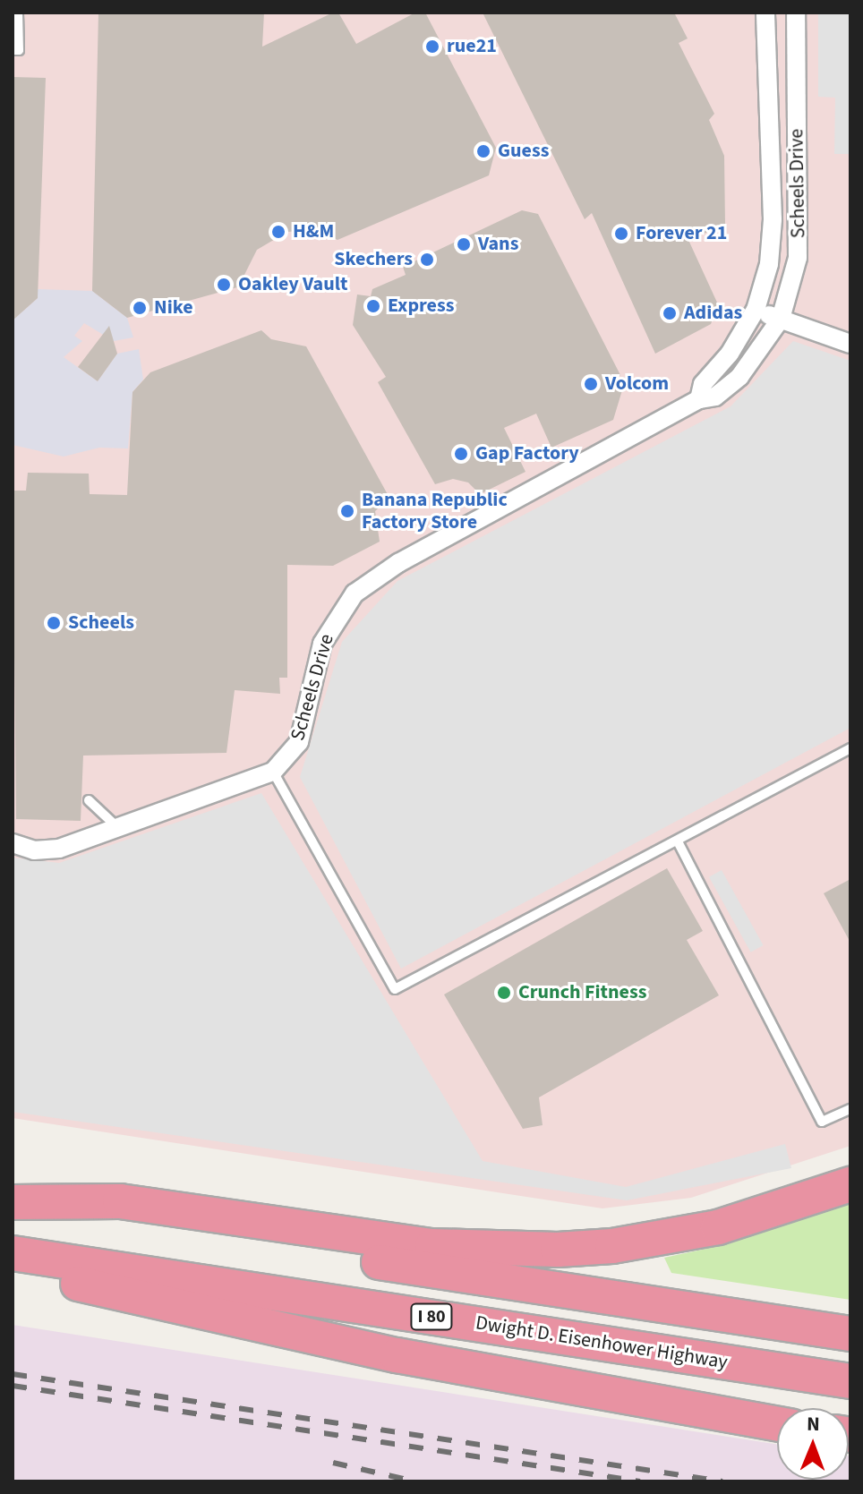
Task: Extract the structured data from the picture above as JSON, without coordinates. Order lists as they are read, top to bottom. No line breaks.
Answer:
{"streets":{"highway":["I 80","Dwight D. Eisenhower Highway"],"street":["Scheels Drive"]},"places":["rue21","Guess","H&M","Forever 21","Vans","Skechers","Oakley Vault","Express","Nike","Adidas","Volcom","Gap Factory","Banana Republic Factory Store","Scheels","Crunch Fitness"],"north":"top"}
